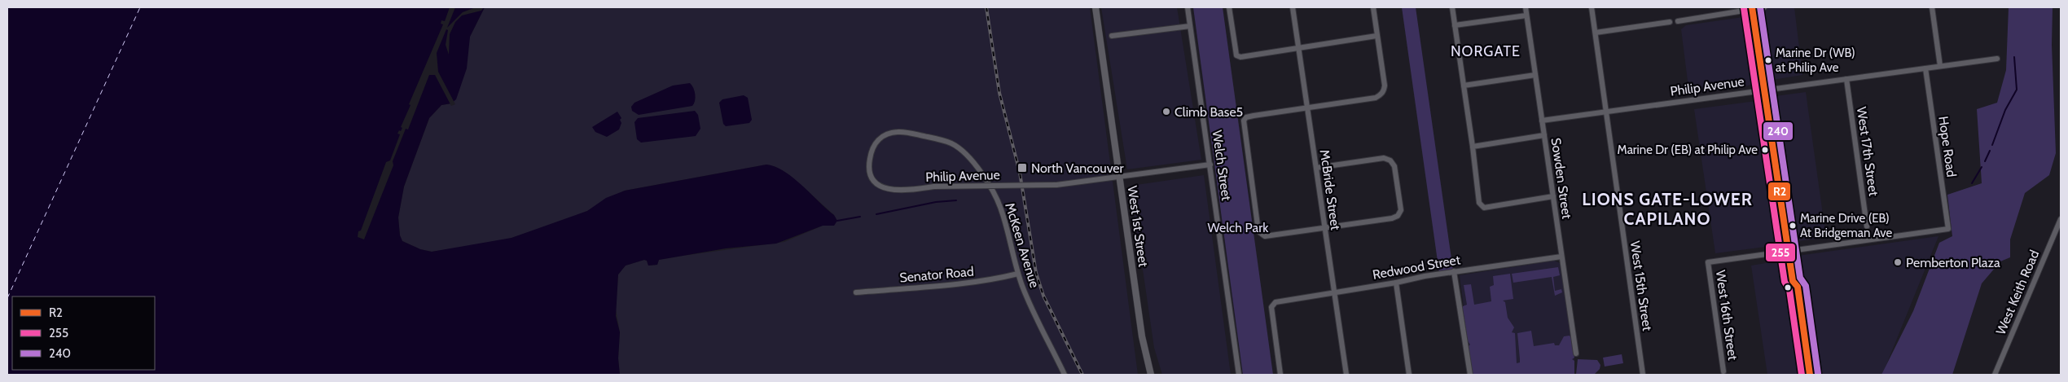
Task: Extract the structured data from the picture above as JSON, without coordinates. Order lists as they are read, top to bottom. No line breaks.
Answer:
{"streets":{"street":["Philip Avenue","Hope Road","West 17th Street","Welch Street","Sowden Street","McBride Street","West 1st Street","McKeen Avenue","Redwood Street","Senator Road","West 15th Street","West Keith Road","West 16th Street"]},"crossings":[["Philip Avenue","Hope Road"],["Philip Avenue","West 17th Street"],["Philip Avenue","Welch Street"],["Philip Avenue","Sowden Street"],["Philip Avenue","West 1st Street"],["Philip Avenue","McKeen Avenue"],["Philip Avenue","West 15th Street"],["Hope Road","West 16th Street"],["Sowden Street","Redwood Street"],["McBride Street","Redwood Street"],["McKeen Avenue","Senator Road"]],"districts":["NORGATE","LIONS GATE-LOWER CAPILANO"],"parks":["Welch Park"],"places":{"other":["Marine Dr (WB) at Philip Ave","Climb Base5","Marine Dr (EB) at Philip Ave","Marine Drive (EB) At Bridgeman Ave","Pemberton Plaza"],"transit":["North Vancouver"]},"lines":["transit line R2","transit line 240","transit line 255"],"legend":["R2","255","240"]}
